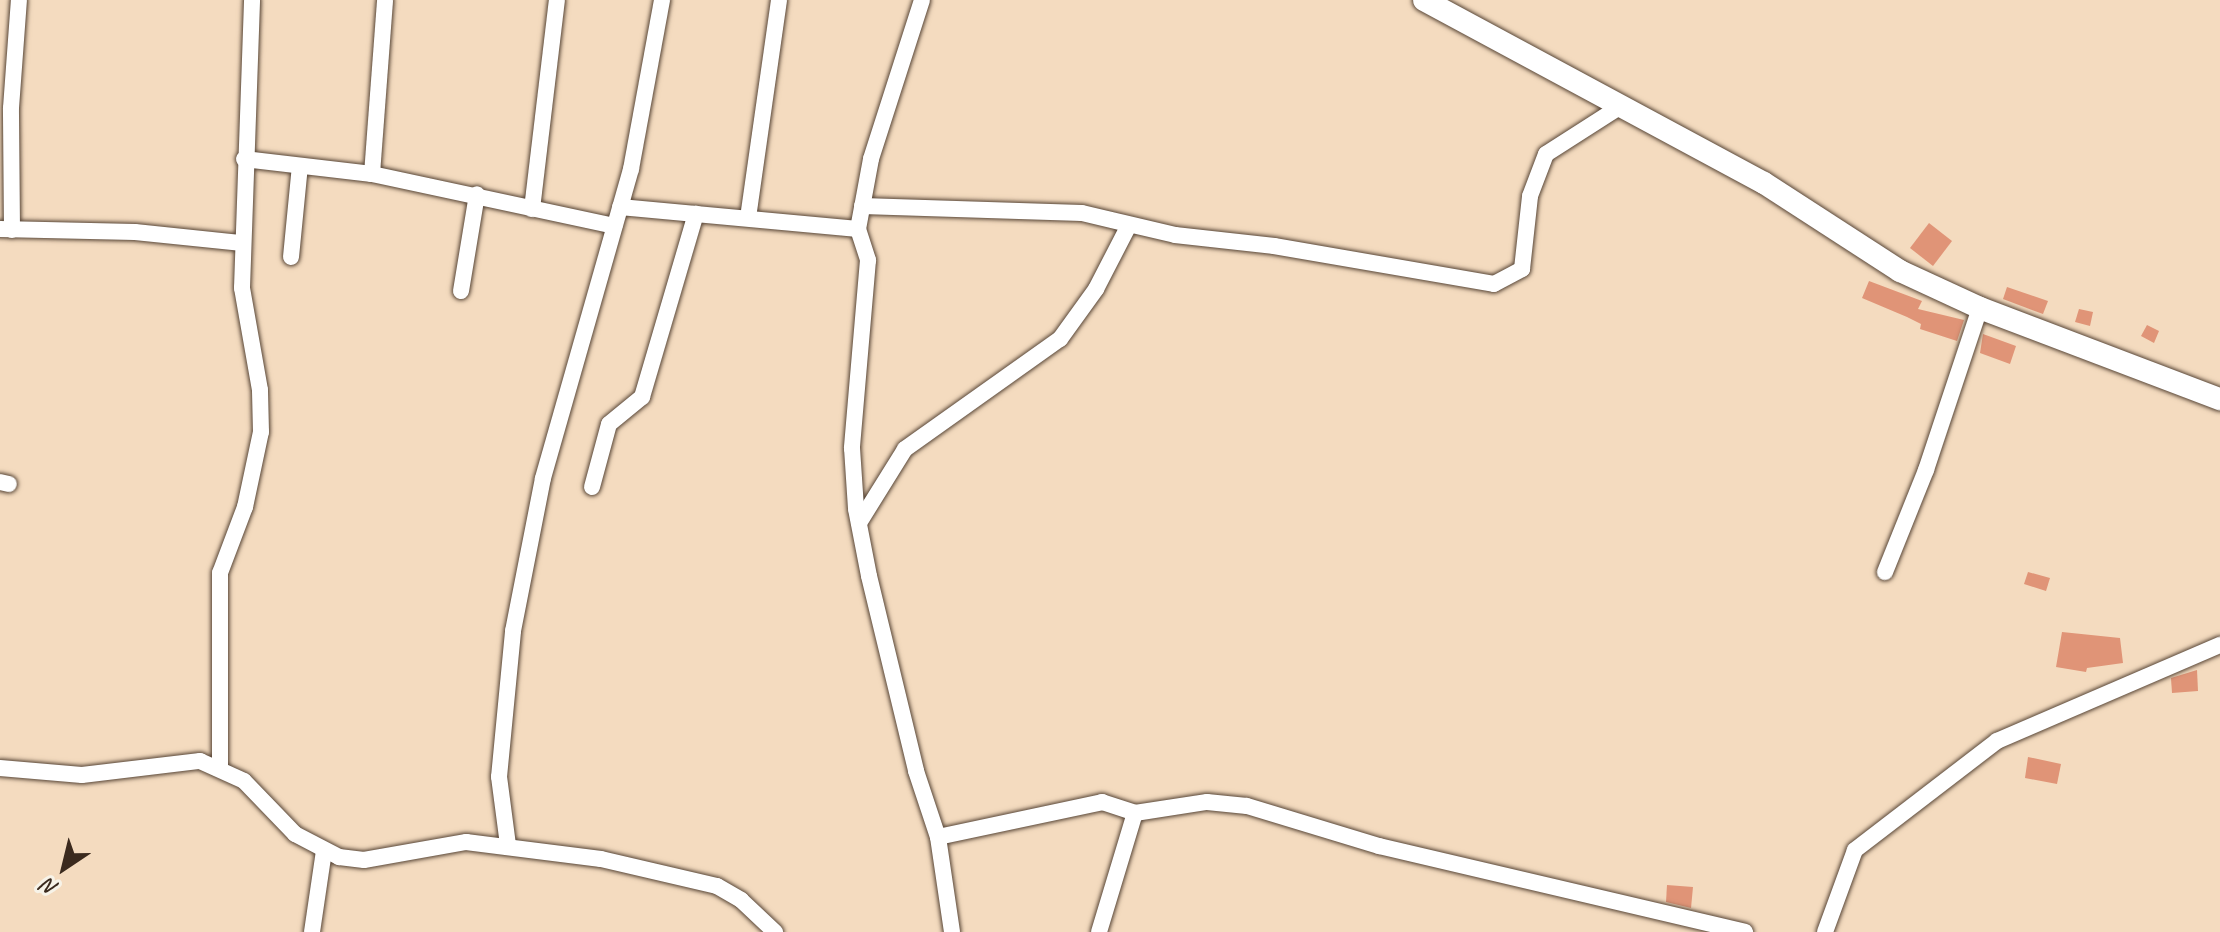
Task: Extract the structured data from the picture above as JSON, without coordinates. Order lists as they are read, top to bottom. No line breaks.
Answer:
{"north":"bottom left"}
